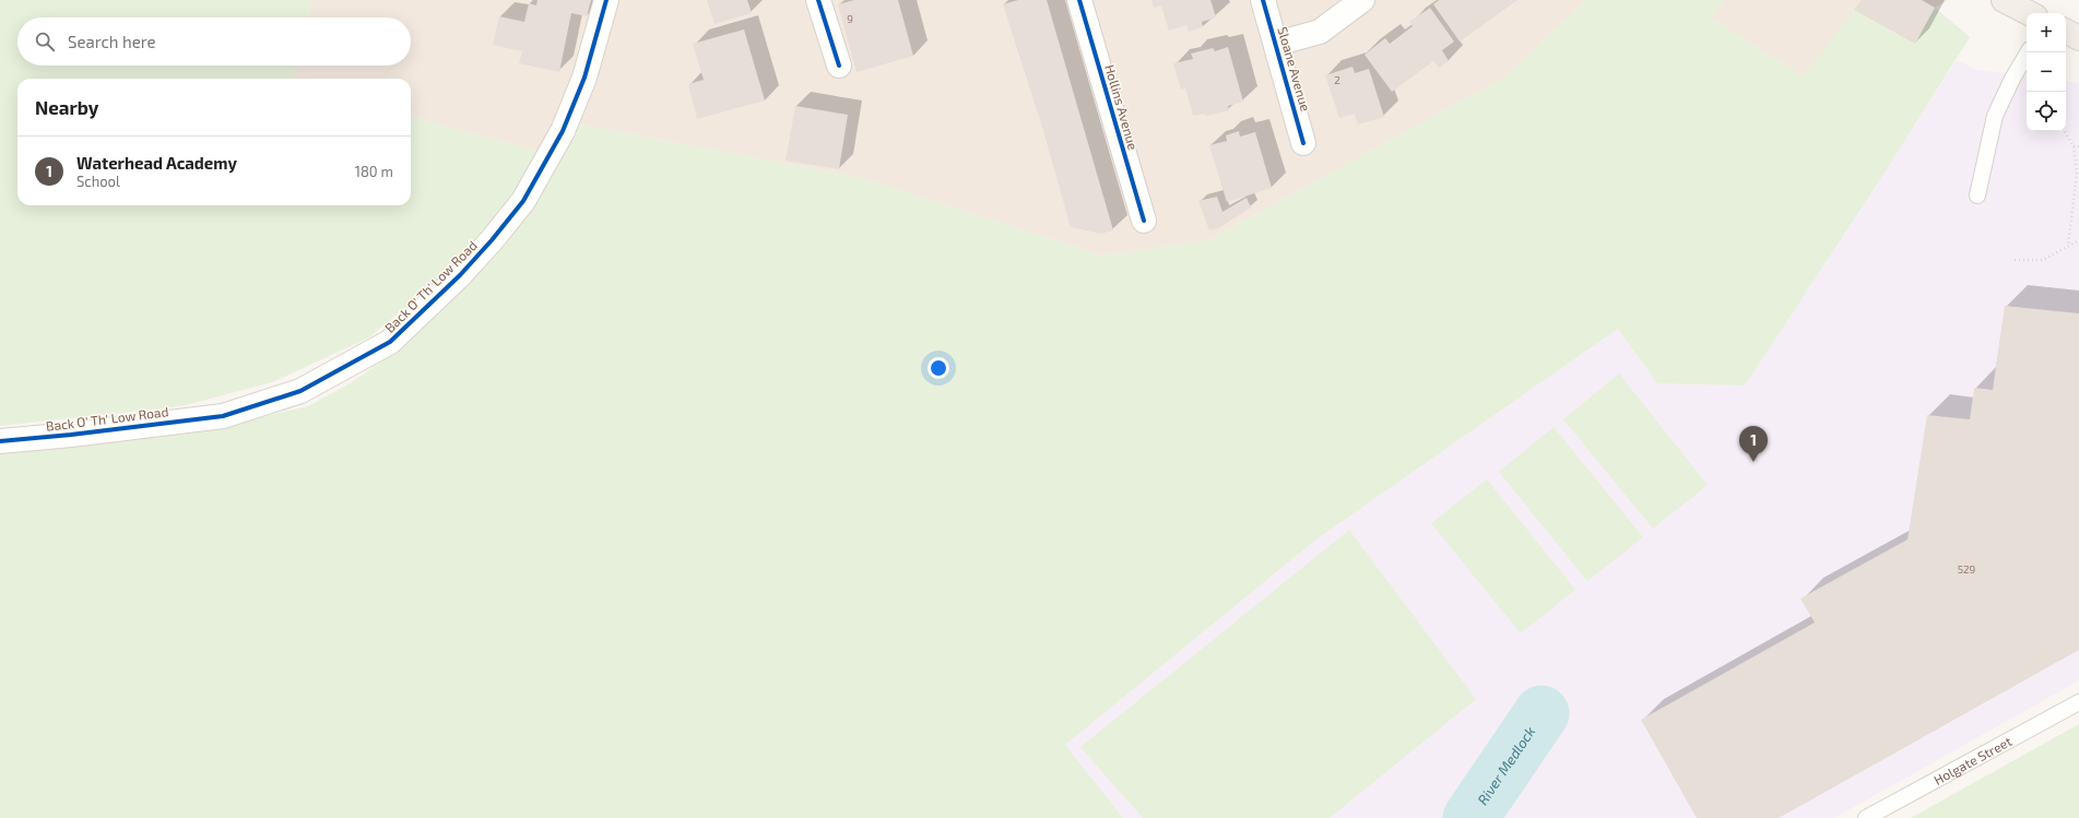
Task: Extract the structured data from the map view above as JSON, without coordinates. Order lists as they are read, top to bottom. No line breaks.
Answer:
{"streets":{"street":["Sloane Avenue","Hollins Avenue","Back O' Th' Low Road"],"lane":["Holgate Street"]},"water":["River Medlock"],"house_numbers":["9","2","529"],"page":{"map_buttons":["+","−"],"search":"Search here","heading":"Nearby","list":[{"mark":"1","name":"Waterhead Academy","note":"School","value":"180 m"}],"pins":"1"}}
